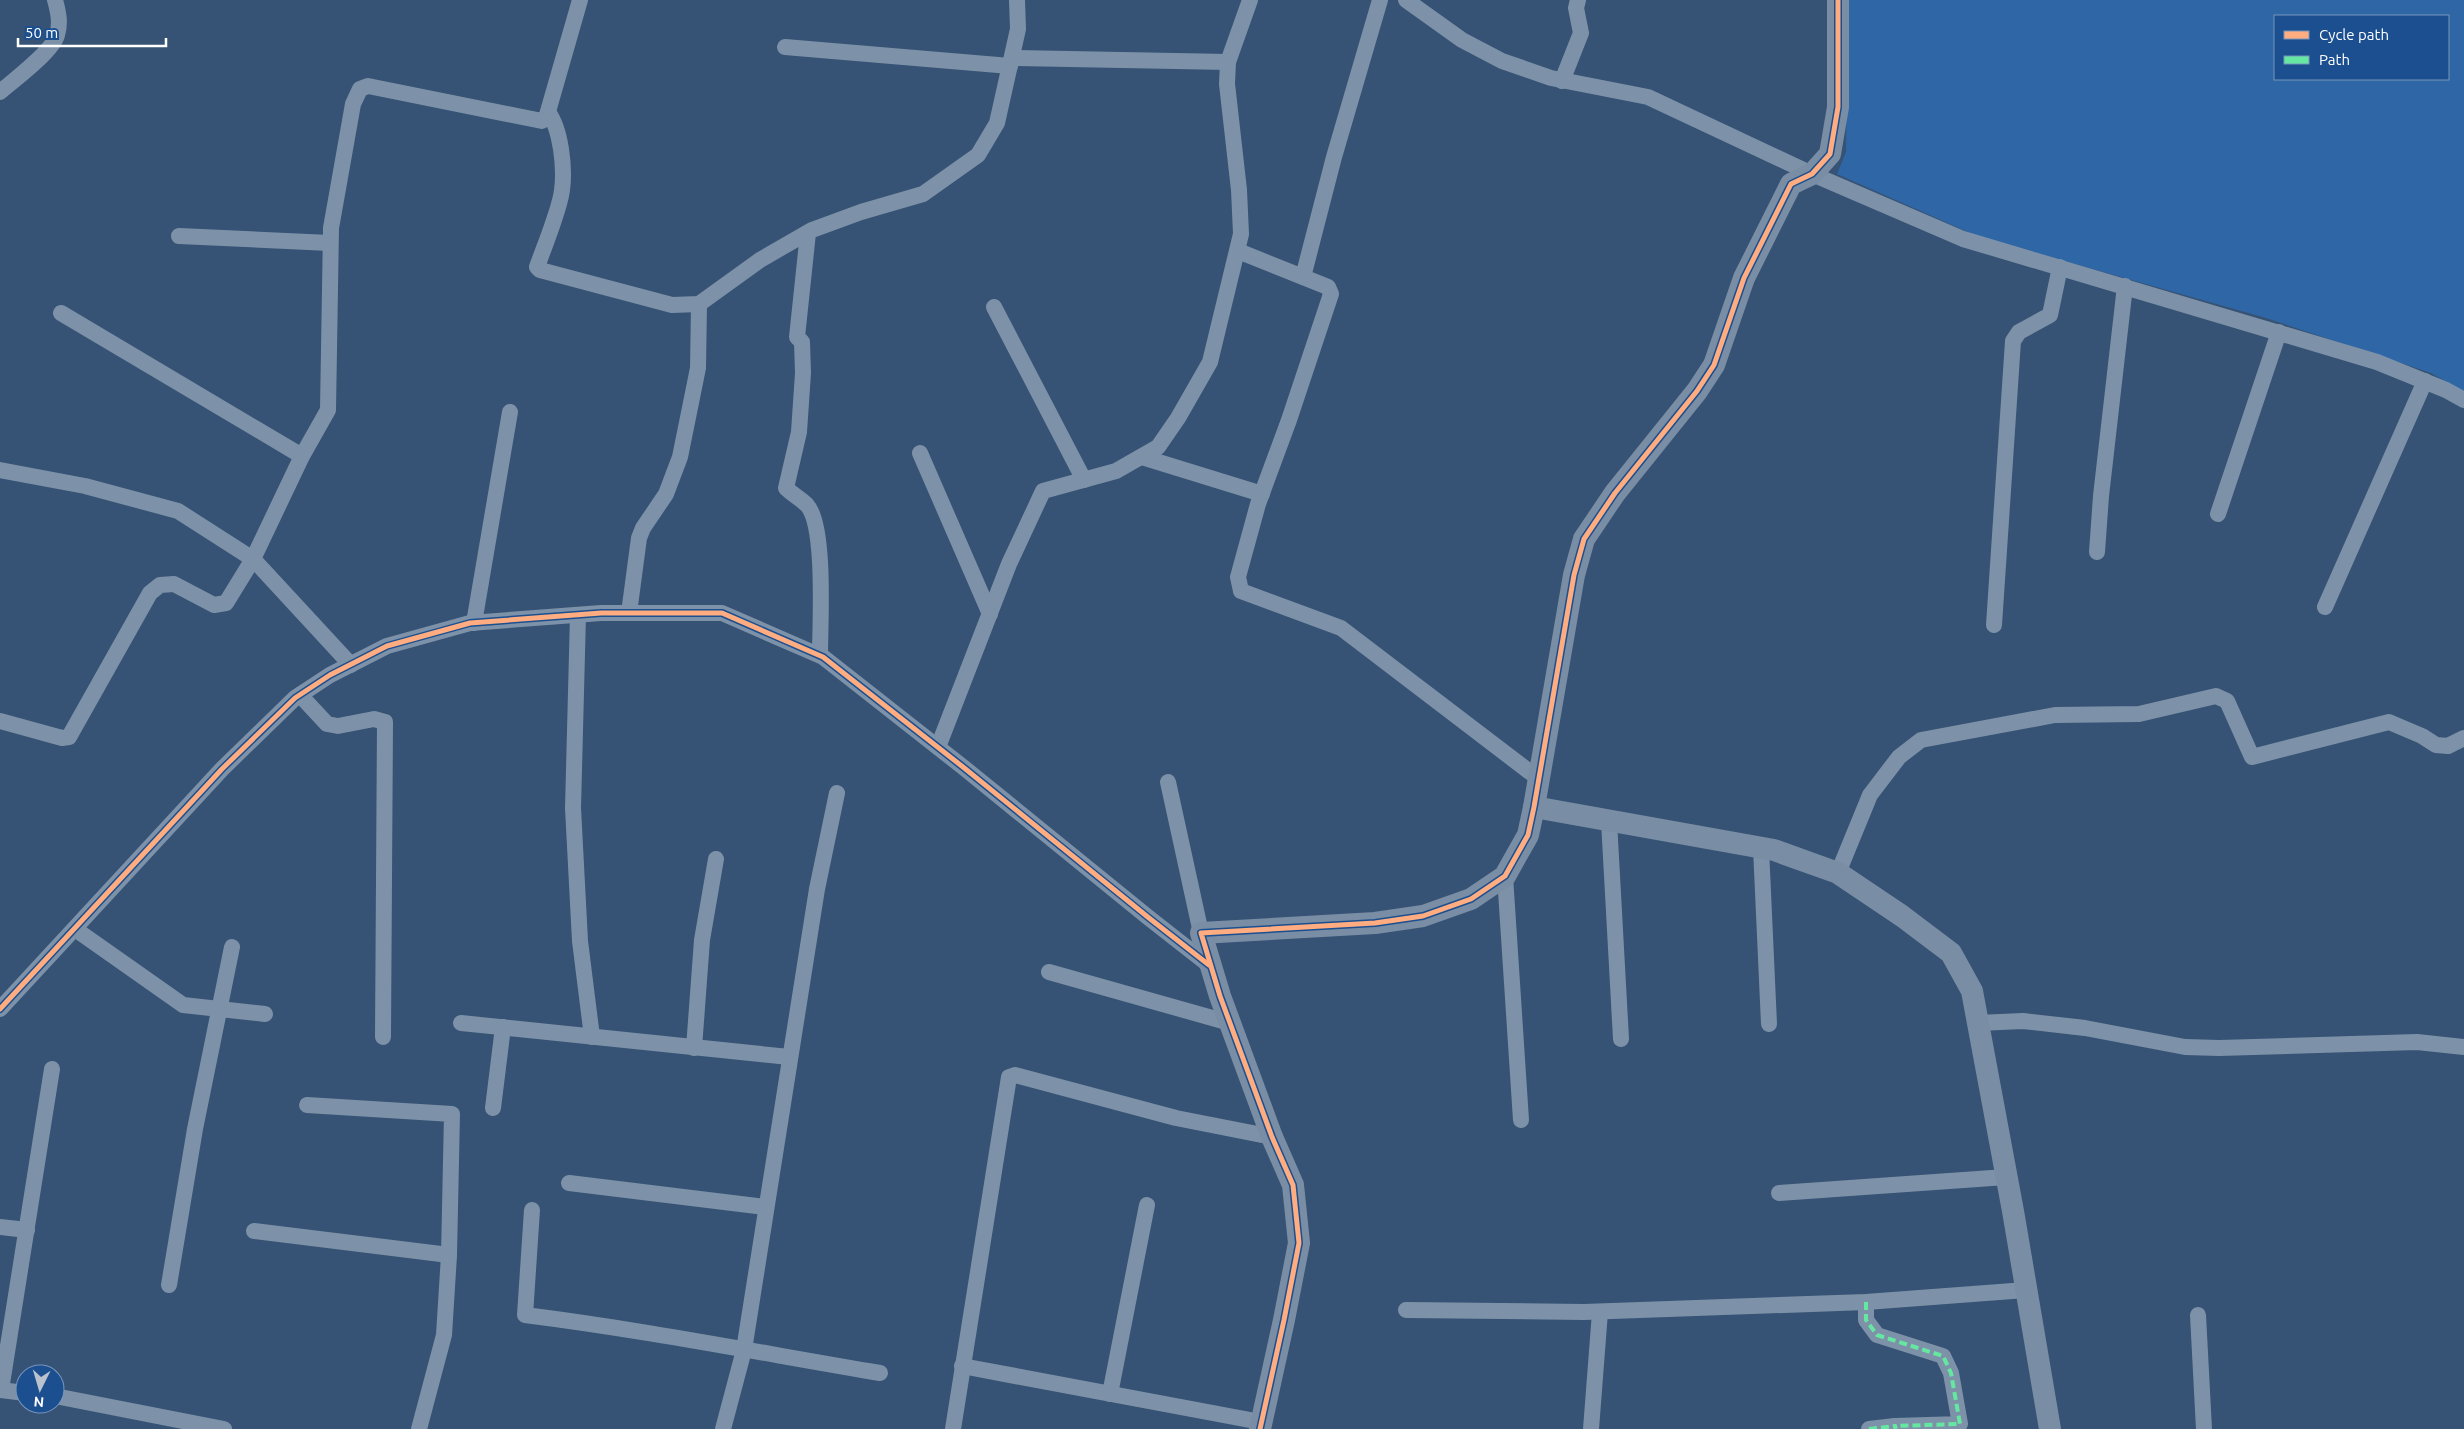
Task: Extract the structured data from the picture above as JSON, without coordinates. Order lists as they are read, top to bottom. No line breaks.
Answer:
{"legend":["Cycle path","Path"],"scale_bar":"50 m","north":"bottom"}
